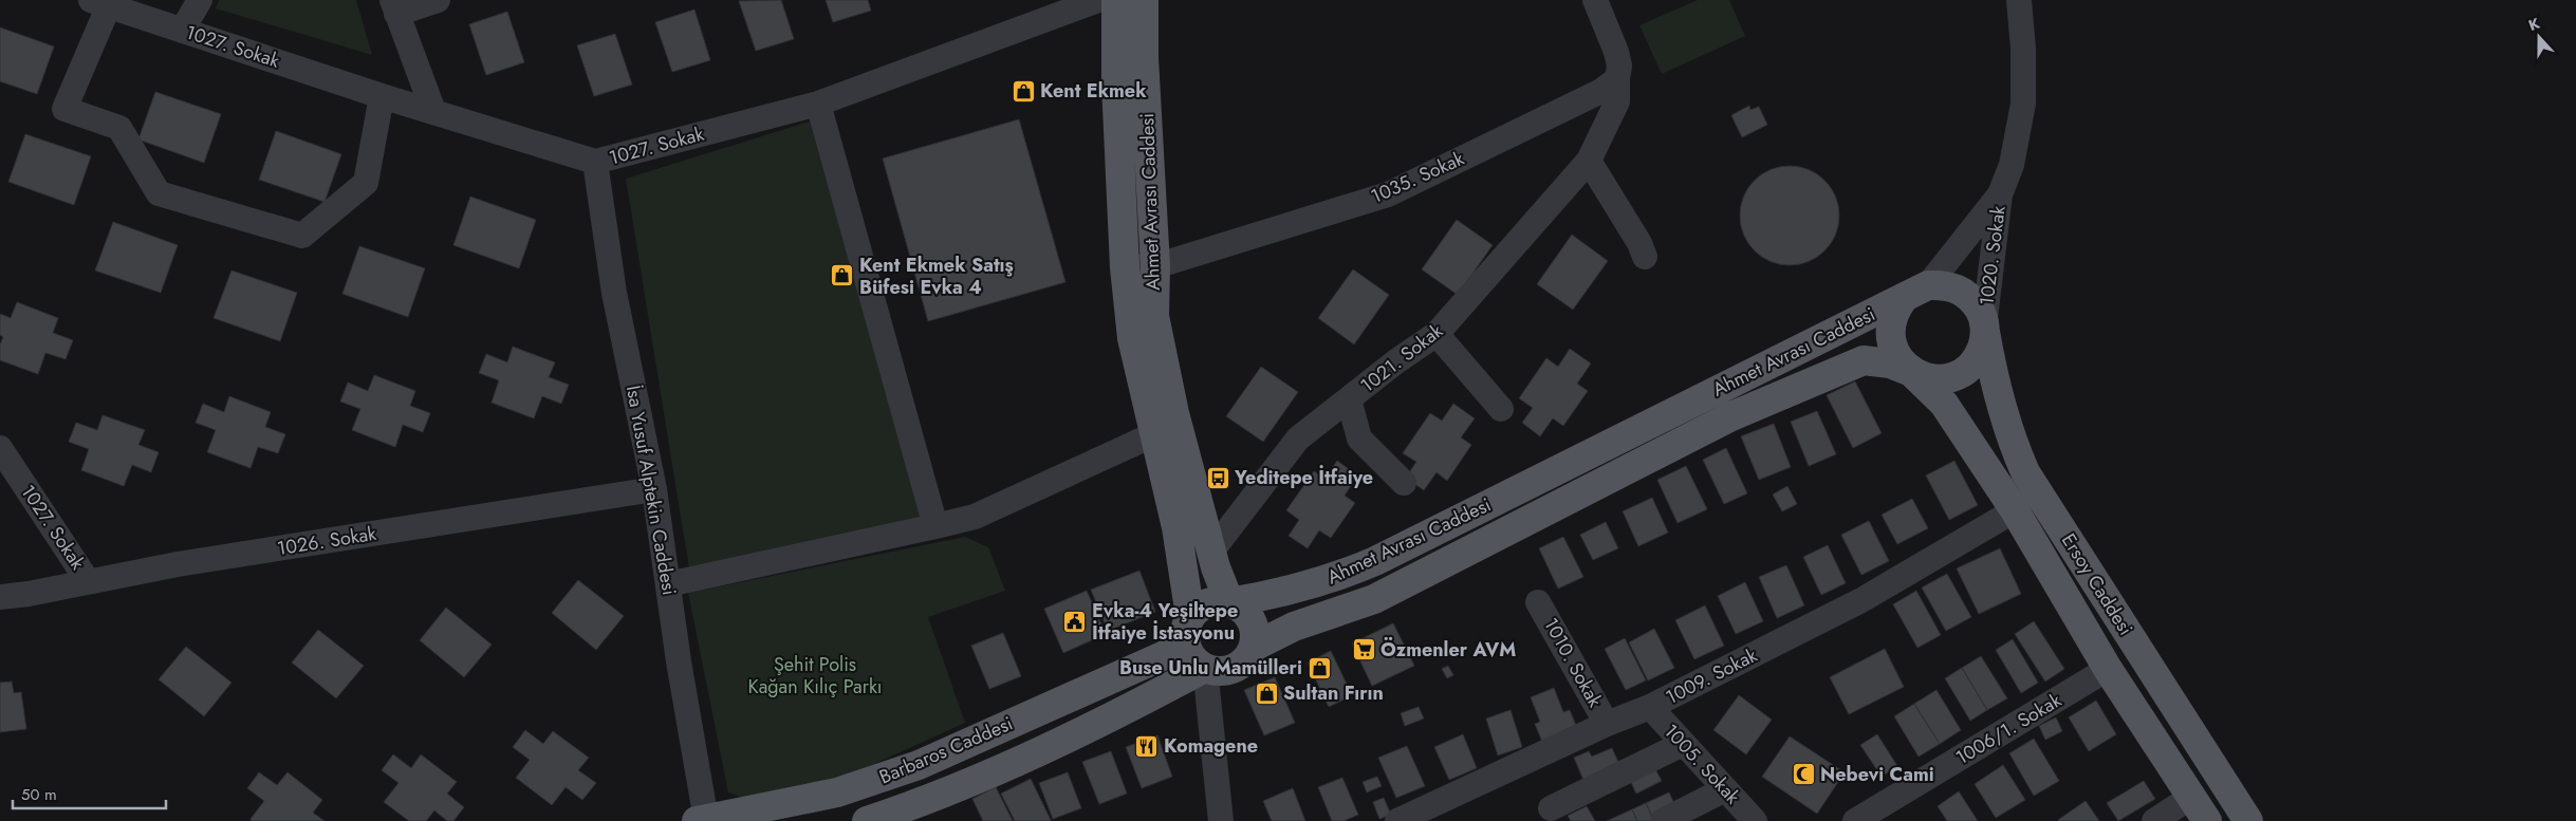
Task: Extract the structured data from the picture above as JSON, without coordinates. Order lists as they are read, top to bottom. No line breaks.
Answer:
{"streets":{"main road":["Ahmet Avrası Caddesi","Ersoy Caddesi","Barbaros Caddesi"],"street":["1027. Sokak","1035. Sokak","1020. Sokak","1021. Sokak","İsa Yusuf Alptekin Caddesi","1026. Sokak","1010. Sokak","1009. Sokak","1006/1. Sokak","1005. Sokak"]},"crossings":[["1027. Sokak","İsa Yusuf Alptekin Caddesi"],["1027. Sokak","1026. Sokak"],["1035. Sokak","Ahmet Avrası Caddesi"],["1035. Sokak","1021. Sokak"],["Ahmet Avrası Caddesi","1020. Sokak"],["Ahmet Avrası Caddesi","1021. Sokak"],["Ahmet Avrası Caddesi","Ersoy Caddesi"],["Ahmet Avrası Caddesi","Barbaros Caddesi"],["1020. Sokak","Ersoy Caddesi"],["İsa Yusuf Alptekin Caddesi","1026. Sokak"],["İsa Yusuf Alptekin Caddesi","Barbaros Caddesi"],["Ersoy Caddesi","1009. Sokak"],["Ersoy Caddesi","1006/1. Sokak"],["1010. Sokak","1009. Sokak"],["1009. Sokak","1005. Sokak"]],"parks":["Şehit Polis Kağan Kılıç Parkı"],"places":{"shop":["Kent Ekmek","Kent Ekmek Satış Büfesi Evka 4","Buse Unlu Mamülleri","Sultan Fırın"],"bus stop":["Yeditepe İtfaiye"],"public building":["Evka-4 Yeşiltepe İtfaiye İstasyonu"],"supermarket":["Özmenler AVM"],"restaurant":["Komagene"],"mosque":["Nebevi Cami"]},"scale_bar":"50 m","north":"top"}
